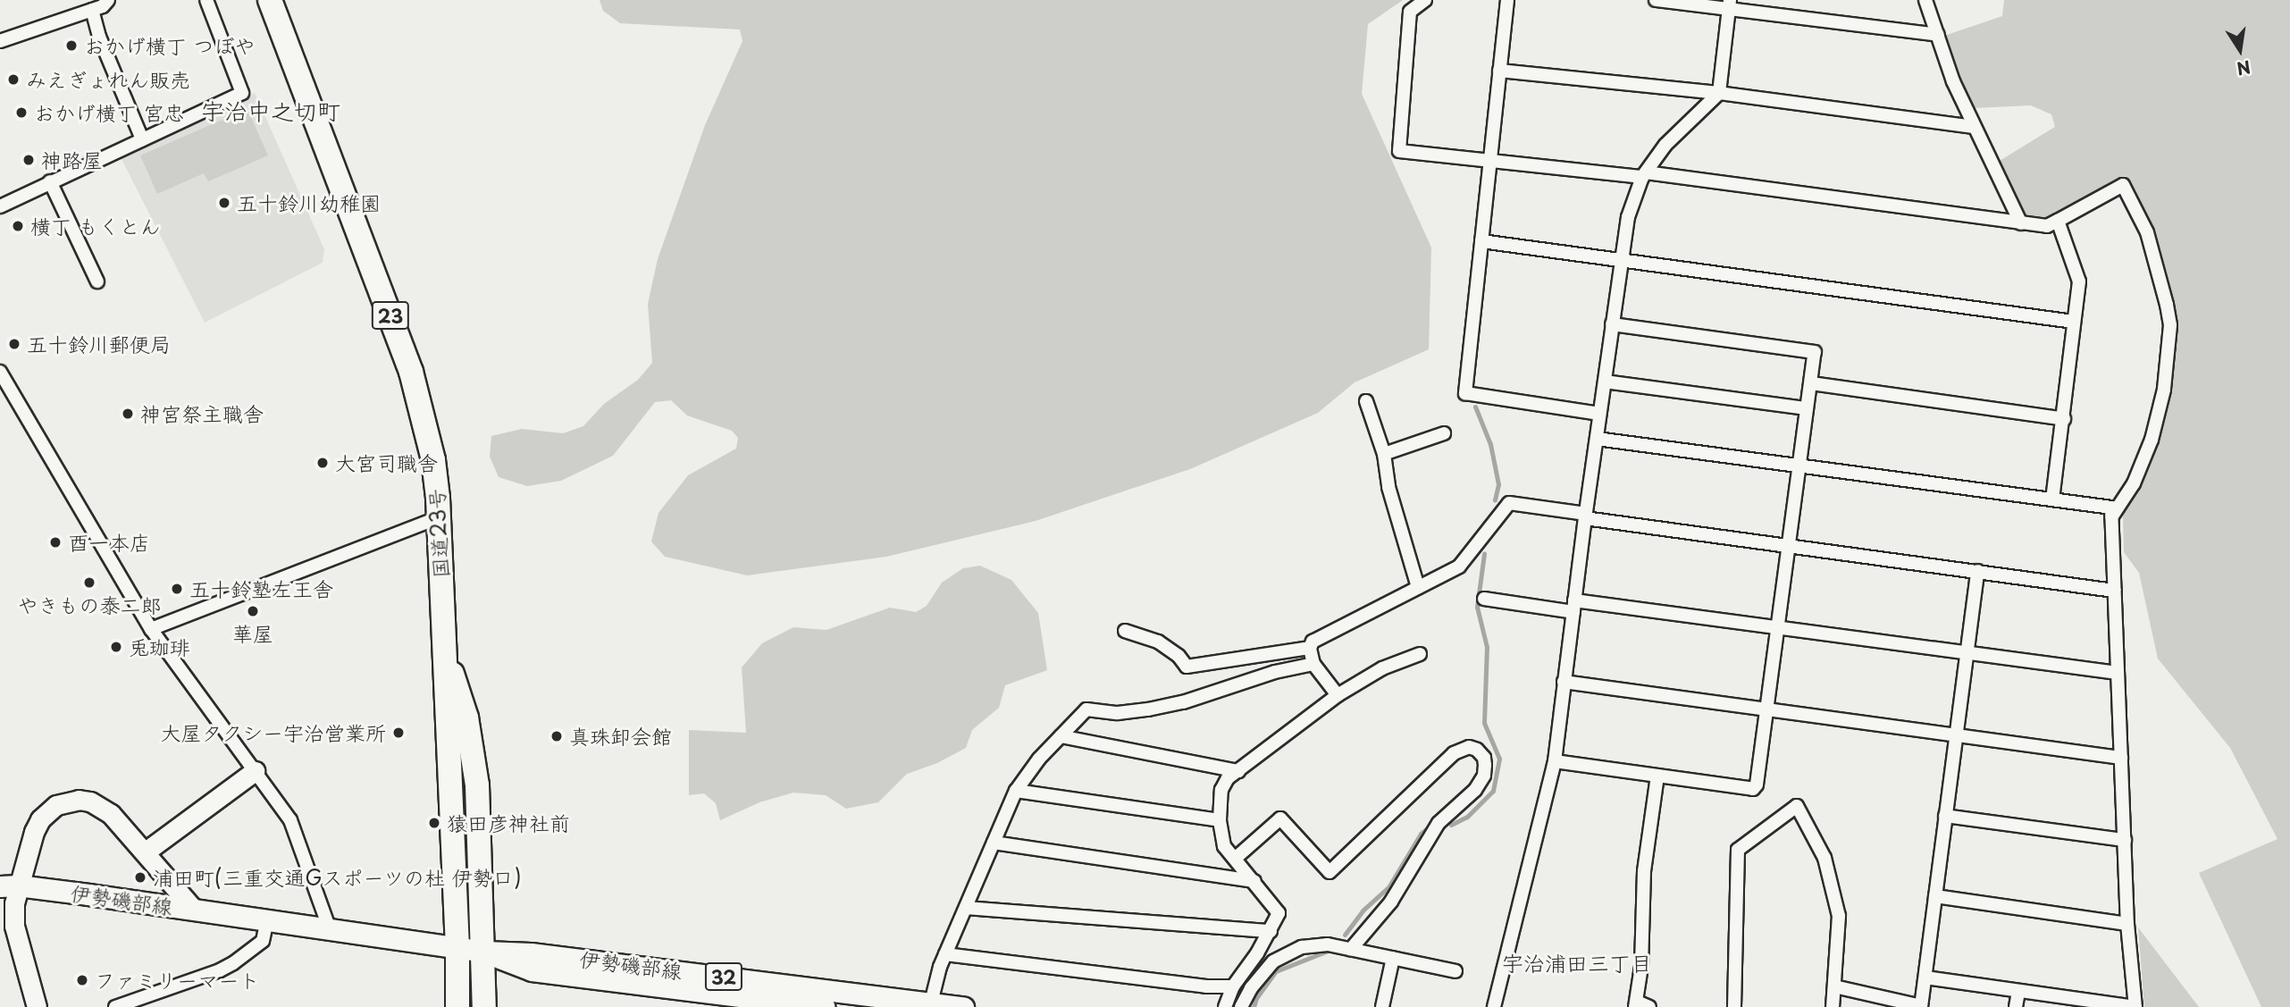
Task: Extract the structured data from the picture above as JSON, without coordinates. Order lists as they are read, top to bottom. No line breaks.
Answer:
{"streets":{"highway":["23","国道23号"],"main road":["伊勢磯部線","32"]},"crossings":[["23","国道23号"],["23","伊勢磯部線"],["国道23号","伊勢磯部線"]],"districts":["宇治中之切町","宇治浦田三丁目"],"places":["おかげ横丁 つぼや","みえぎょれん販売","おかげ横丁 宮忠","神路屋","五十鈴川幼稚園","横丁 もくとん","五十鈴川郵便局","神宮祭主職舎","大宮司職舎","酉一本店","やきもの泰二郎","五十鈴塾左王舎","華屋","兎珈琲","大屋タクシー宇治営業所","真珠卸会館","猿田彦神社前","浦田町(三重交通Gスポーツの杜 伊勢口)","ファミリーマート"],"north":"bottom"}
